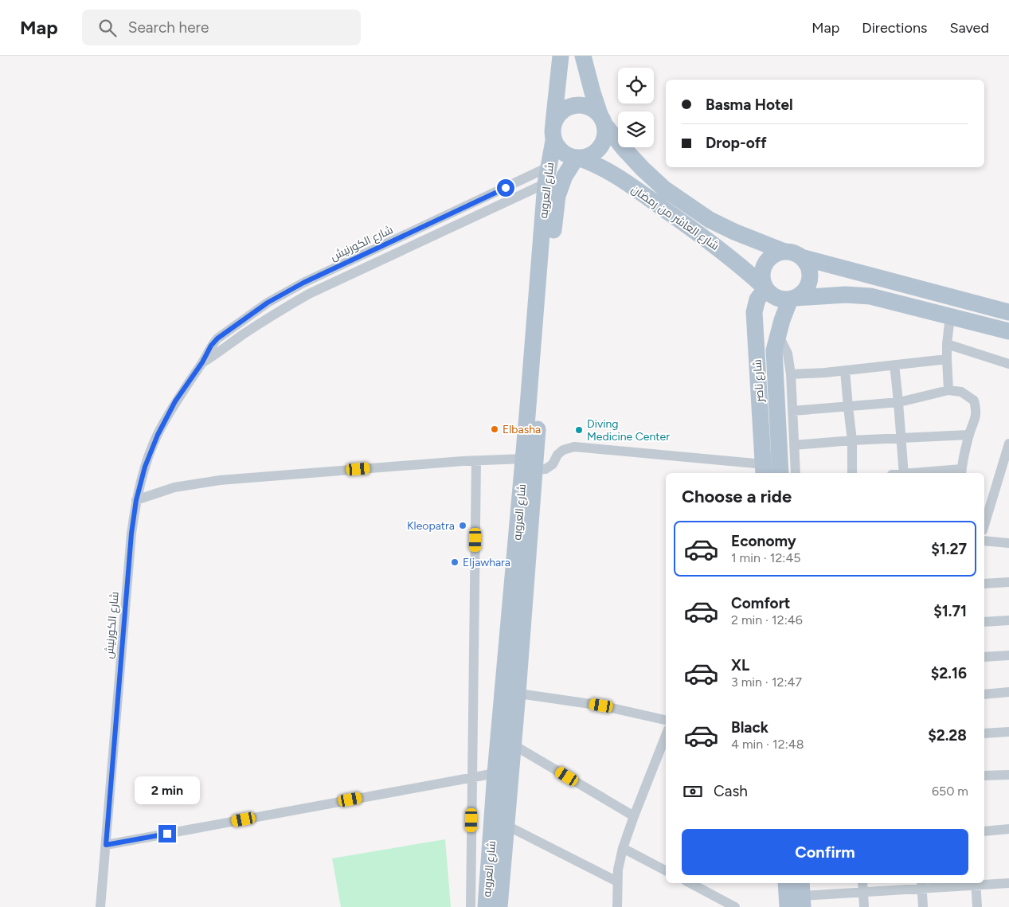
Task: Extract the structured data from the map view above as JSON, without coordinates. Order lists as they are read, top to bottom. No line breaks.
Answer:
{"streets":{"main road":["شارع العروبه","شارع العاشر من رمضان","شارع ناصر"],"street":["شارع الكورنيش"]},"crossings":[["شارع العروبه","شارع العاشر من رمضان"],["شارع العروبه","شارع الكورنيش"],["شارع العاشر من رمضان","شارع ناصر"]],"places":["Elbasha","Diving Medicine Center","Kleopatra","Eljawhara"],"page":{"header":"Map","search":"Search here","nav":["Map","Directions","Saved"],"banner":["Basma Hotel","Drop-off"],"heading":"Choose a ride","list":[{"name":"Economy","note":"1 min · 12:45","value":"$1.27"},{"name":"Comfort","note":"2 min · 12:46","value":"$1.71"},{"name":"XL","note":"3 min · 12:47","value":"$2.16"},{"name":"Black","note":"4 min · 12:48","value":"$2.28"}],"pay":["Cash","650 m"],"bubble":"2 min","buttons":"Confirm"}}
